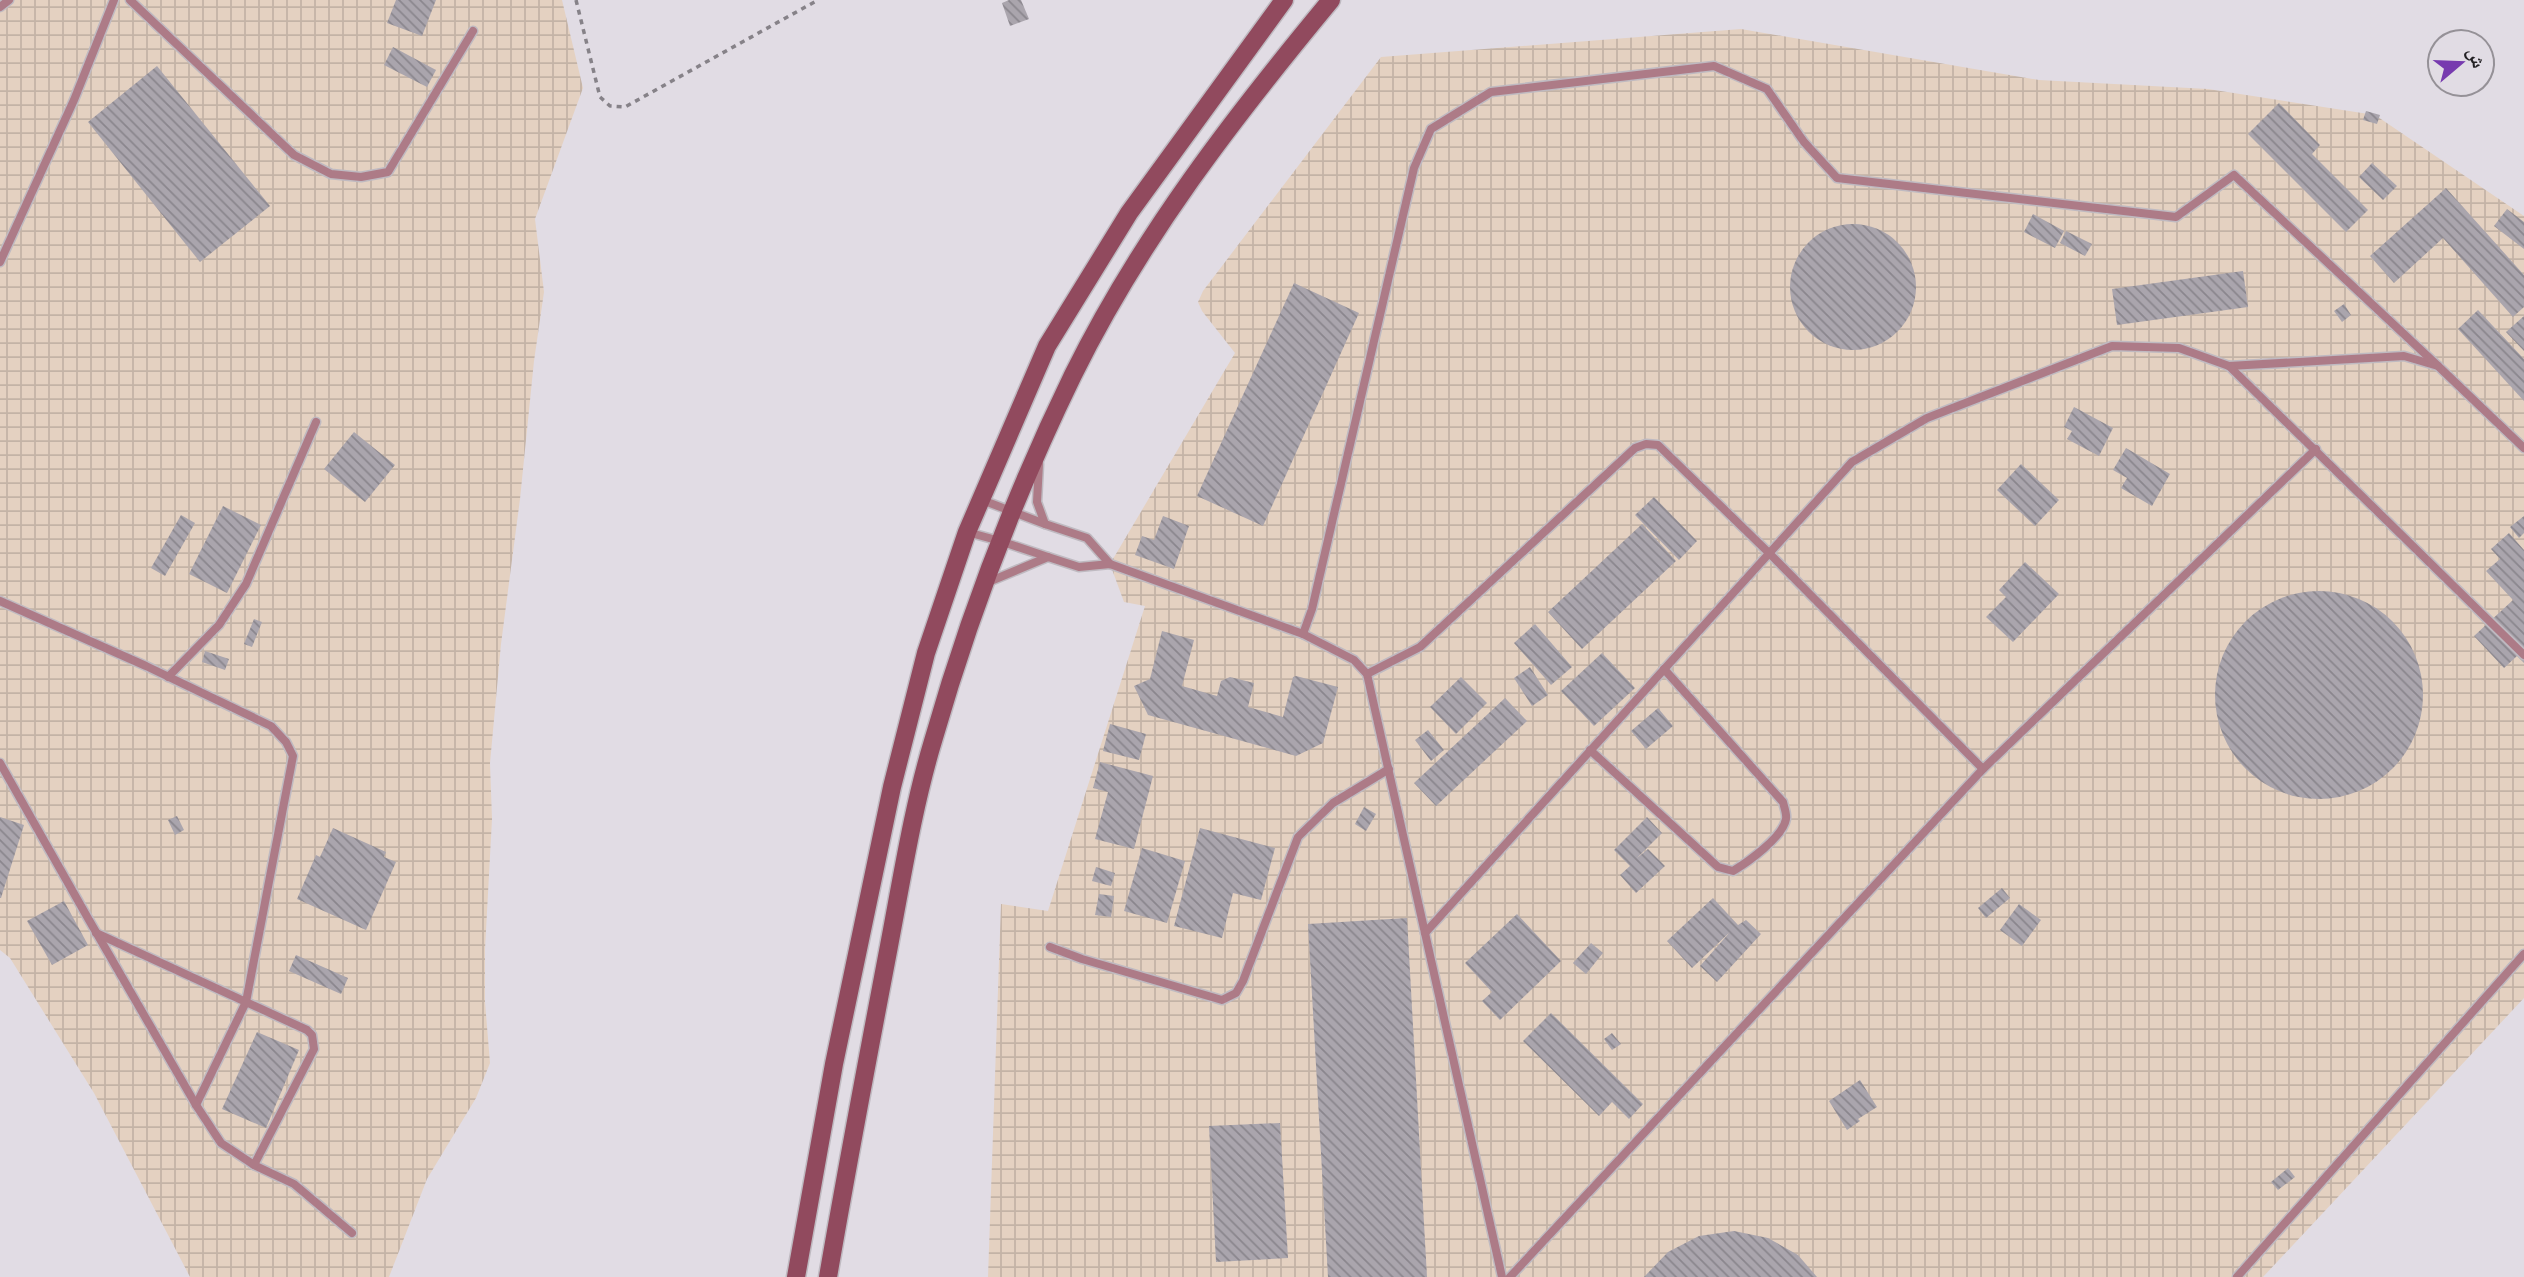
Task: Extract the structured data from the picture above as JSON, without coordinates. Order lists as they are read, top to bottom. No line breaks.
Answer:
{"north":"right"}
